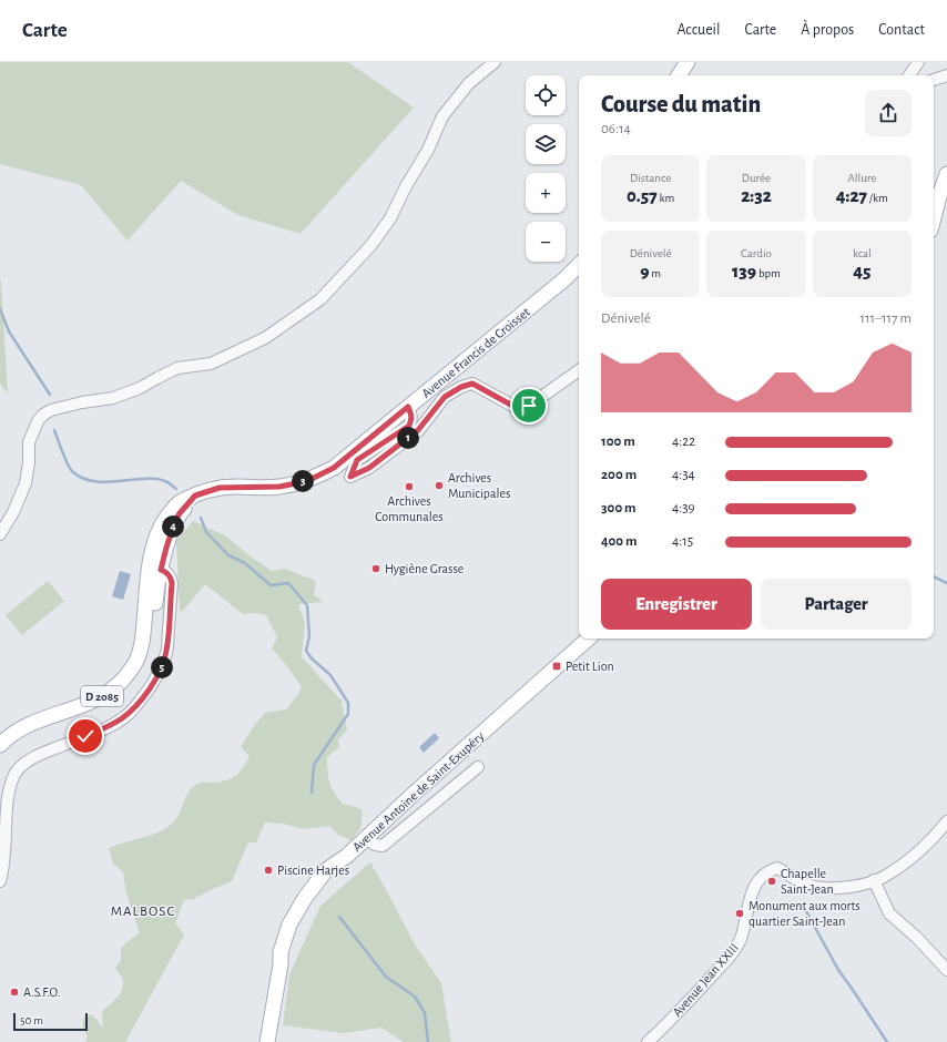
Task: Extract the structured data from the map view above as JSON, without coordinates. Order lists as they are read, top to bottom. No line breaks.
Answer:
{"streets":{"main road":["Avenue Francis de Croisset","D 2085","Avenue Antoine de Saint-Exupéry"],"street":["Avenue Jean XXIII"]},"crossings":[["Avenue Francis de Croisset","D 2085"]],"districts":["MALBOSC"],"places":{"other":["Archives Municipales","Archives Communales","Hygiène Grasse","Piscine Harjes","Chapelle Saint-Jean","Monument aux morts quartier Saint-Jean","A.S.F.O."],"transit":["Petit Lion"]},"scale_bar":"50 m","page":{"header":"Carte","nav":["Accueil","Carte","À propos","Contact"],"map_buttons":["+","−"],"heading":["Course du matin","06:14"],"stats":[["Distance","0.57 km"],["Durée","2:32"],["Allure","4:27 /km"],["Dénivelé","9 m"],["Cardio","139 bpm"],["kcal","45"]],"chart":["Dénivelé","111–117 m"],"list":[{"name":"100 m","note":"4:22"},{"name":"200 m","note":"4:34"},{"name":"300 m","note":"4:39"},{"name":"400 m","note":"4:15"}],"pins":["1","3","4","5"],"buttons":["Enregistrer","Partager"],"scale":"50 m"}}
